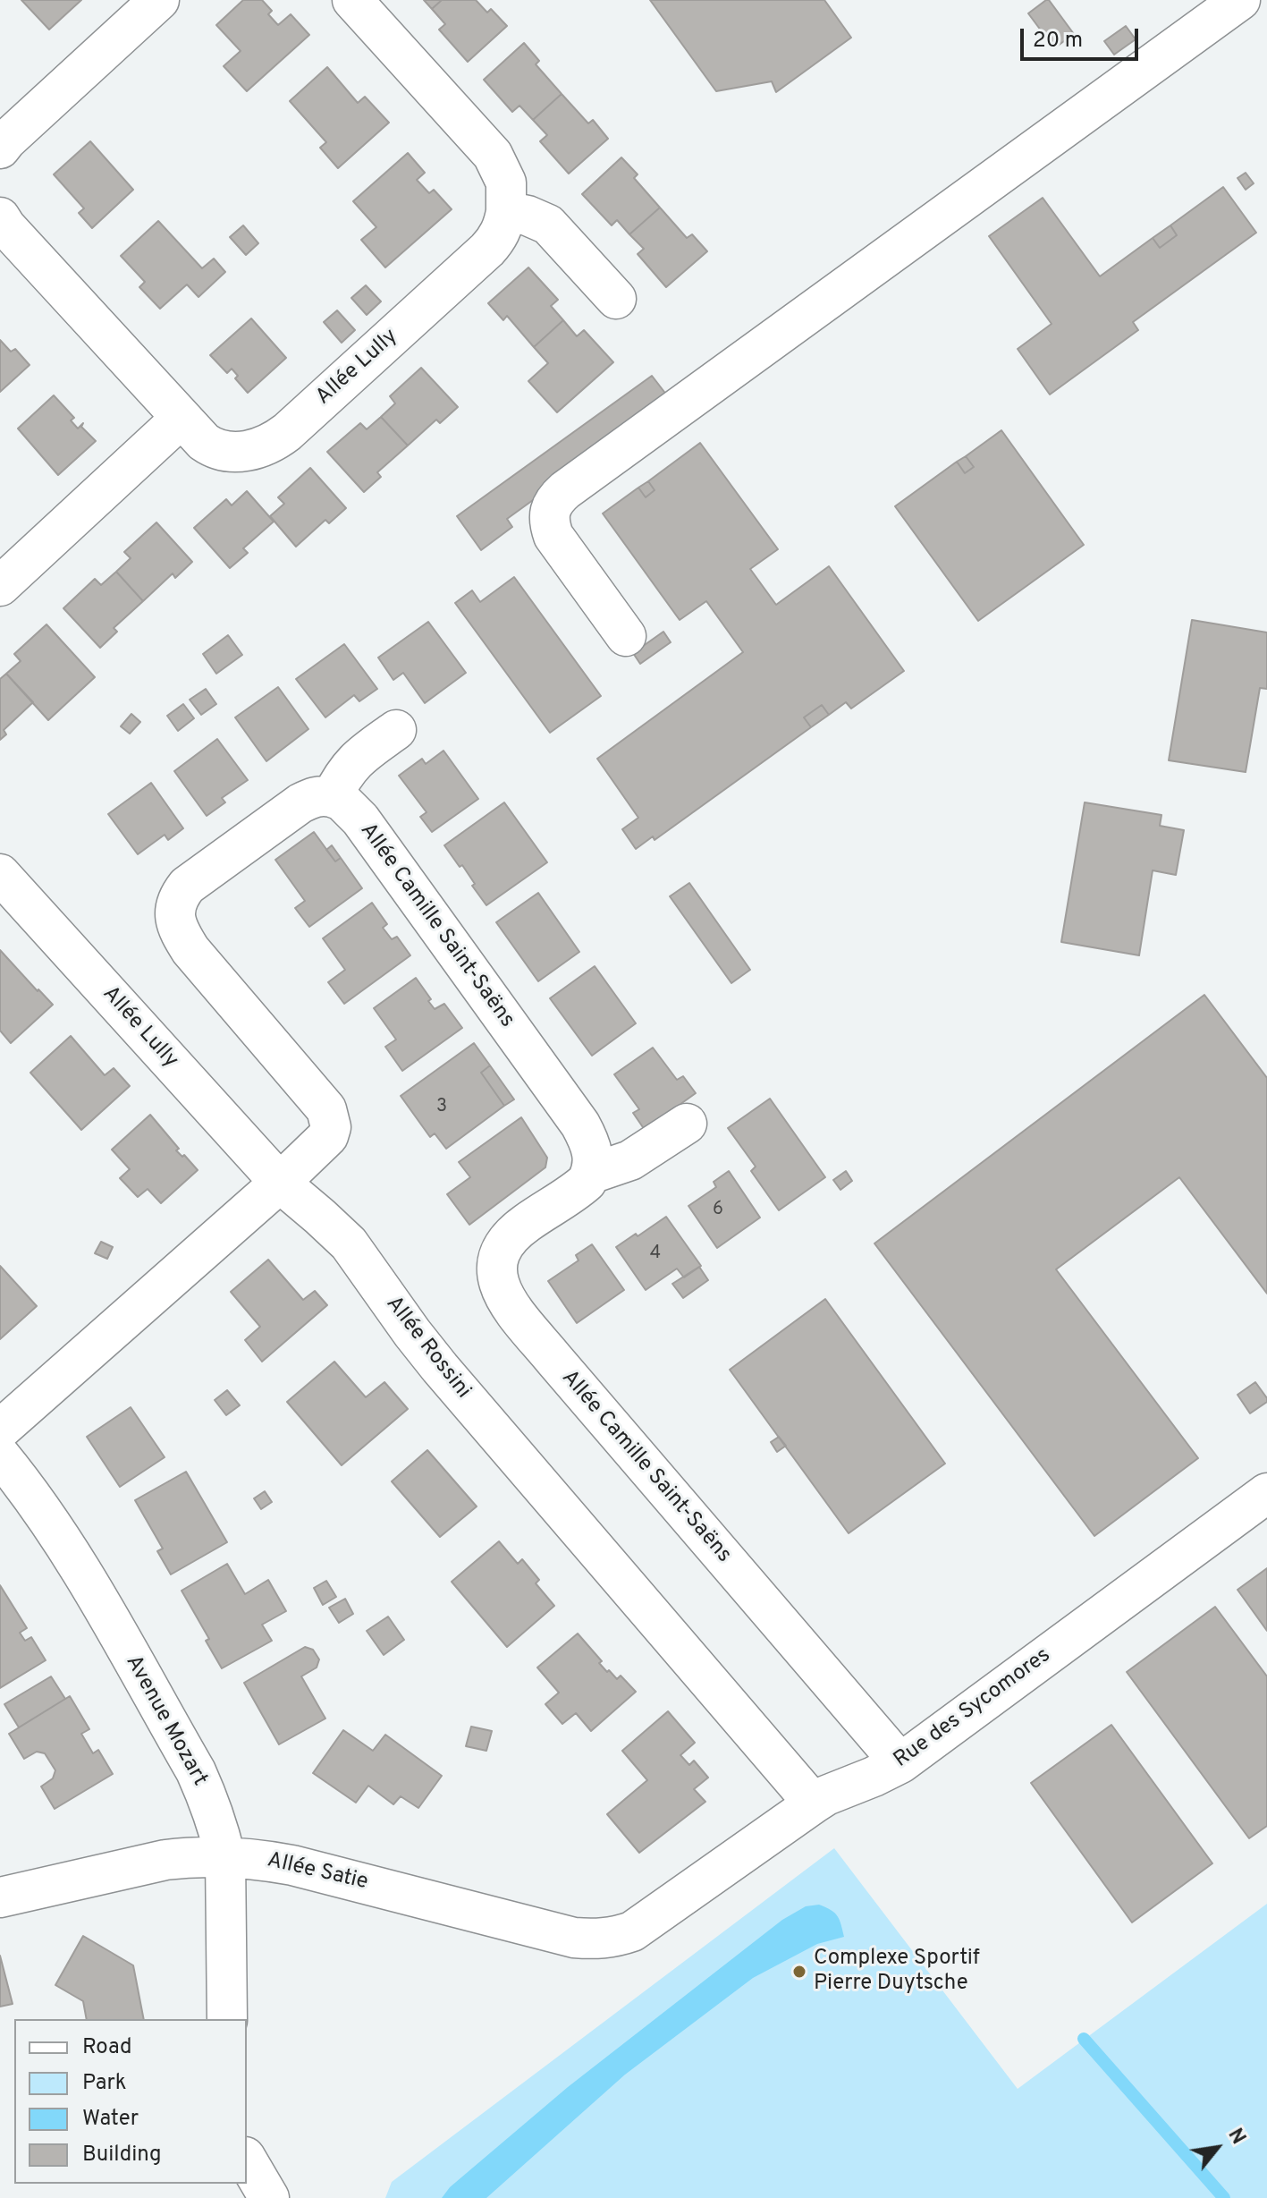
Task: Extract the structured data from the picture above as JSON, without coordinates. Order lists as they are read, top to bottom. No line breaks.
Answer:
{"streets":{"street":["Allée Lully","Allée Camille Saint-Saëns","Allée Rossini","Rue des Sycomores","Avenue Mozart","Allée Satie"]},"crossings":[["Allée Lully","Allée Rossini"],["Allée Camille Saint-Saëns","Rue des Sycomores"],["Allée Rossini","Rue des Sycomores"],["Rue des Sycomores","Allée Satie"],["Avenue Mozart","Allée Satie"]],"places":["Complexe Sportif Pierre Duytsche"],"house_numbers":["3","6","4"],"legend":["Road","Park","Water","Building"],"scale_bar":"20 m","north":"top right"}
